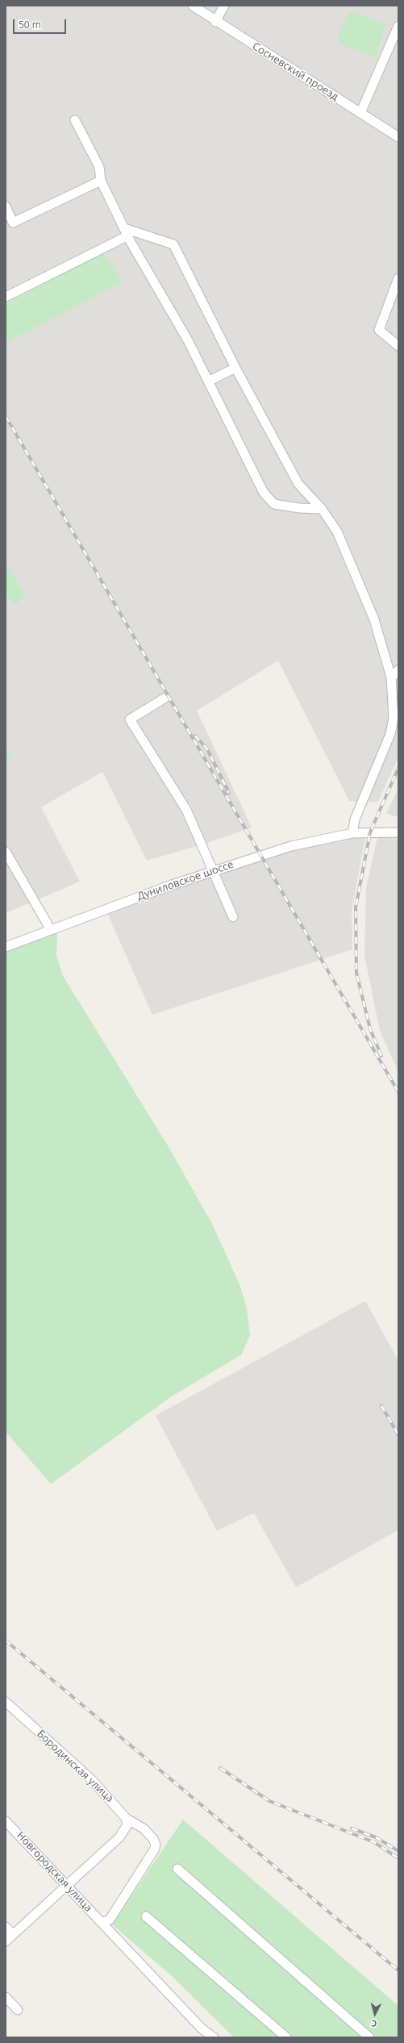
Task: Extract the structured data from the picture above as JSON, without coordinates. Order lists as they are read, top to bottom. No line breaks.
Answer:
{"streets":{"street":["Сосневский проезд","Дуниловское шоссе","Бородинская улица","Новгородская улица"]},"crossings":[["Бородинская улица","Новгородская улица"]],"scale_bar":"50 m","north":"bottom"}
